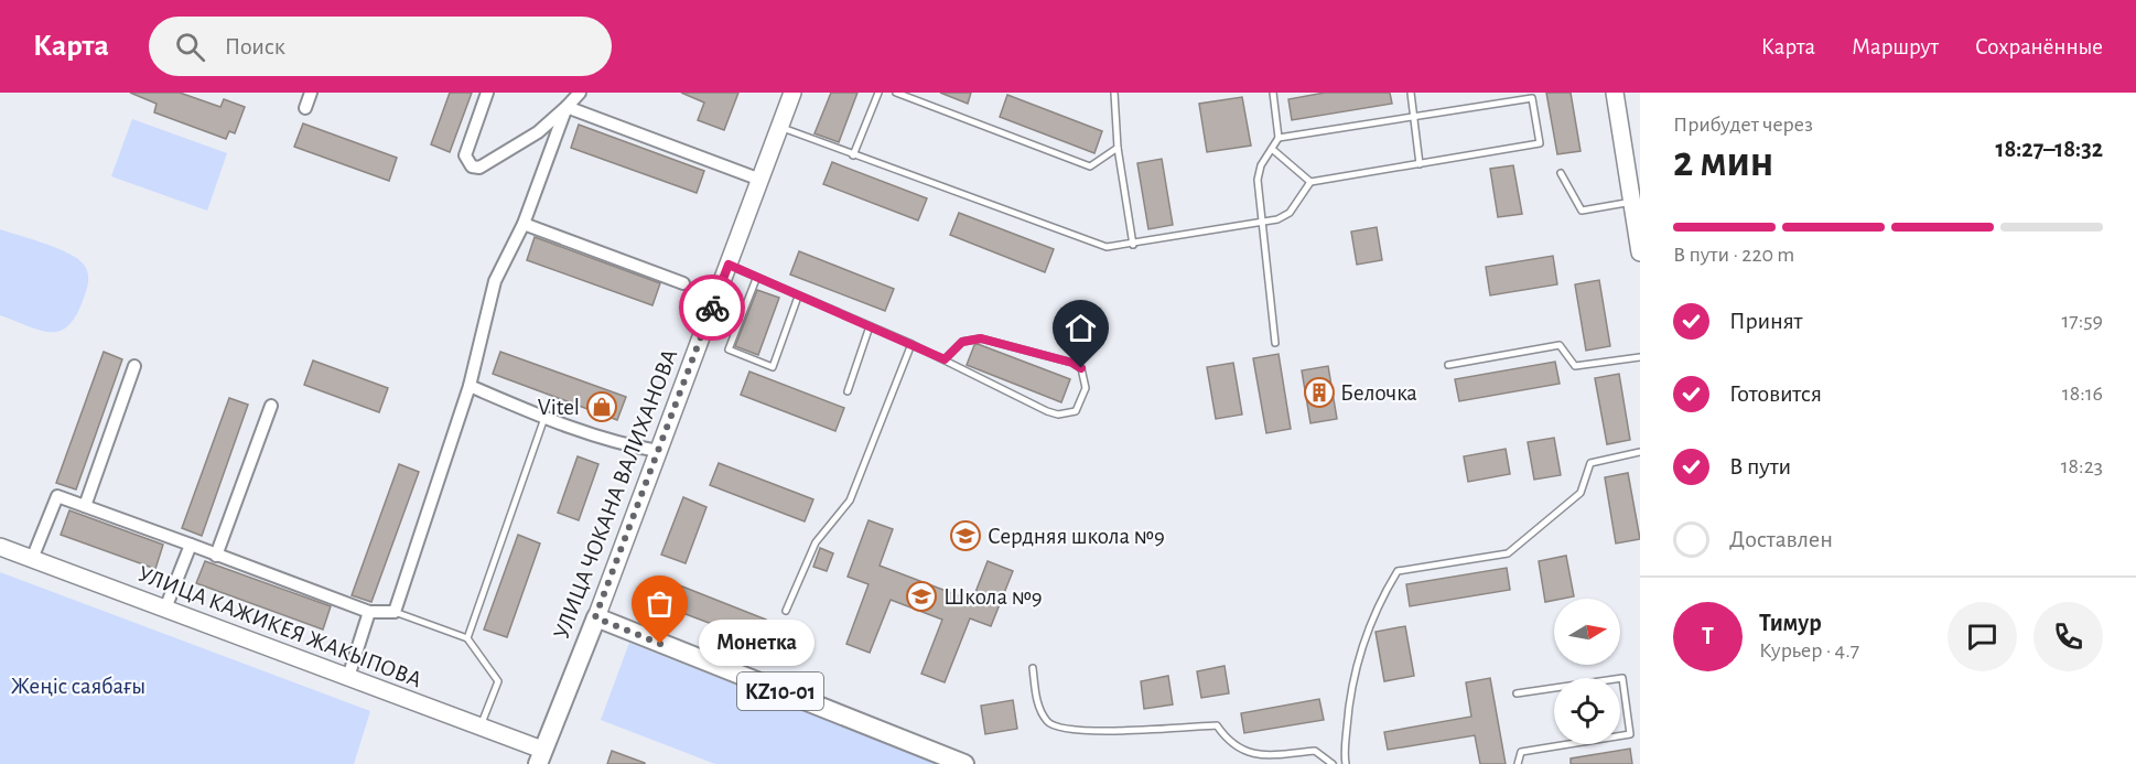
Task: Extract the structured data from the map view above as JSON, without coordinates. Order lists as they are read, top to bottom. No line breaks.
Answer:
{"streets":{"main road":["УЛИЦА ЧОКАНА ВАЛИХАНОВА","KZ10-01"],"street":["УЛИЦА КАЖИКЕЯ ЖАКЫПОВА"]},"crossings":[["УЛИЦА ЧОКАНА ВАЛИХАНОВА","УЛИЦА КАЖИКЕЯ ЖАКЫПОВА"],["УЛИЦА ЧОКАНА ВАЛИХАНОВА","KZ10-01"]],"parks":["Жеңіс саябағы"],"places":{"building":["Белочка"],"shop":["Vitel"],"school or university":["Сердняя школа №9","Школа №9"],"other":["Монетка"]},"north":"right","page":{"header":"Карта","search":"Поиск","nav":["Карта","Маршрут","Сохранённые"],"heading":["2 мин","Прибудет через","18:27–18:32"],"panel":["Тимур","Курьер · 4.7"],"bar":"В пути · 220 m","list":[["Принят","17:59"],["Готовится","18:16"],["В пути","18:23"],"Доставлен"],"round":"Т","bubble":"Монетка"}}
